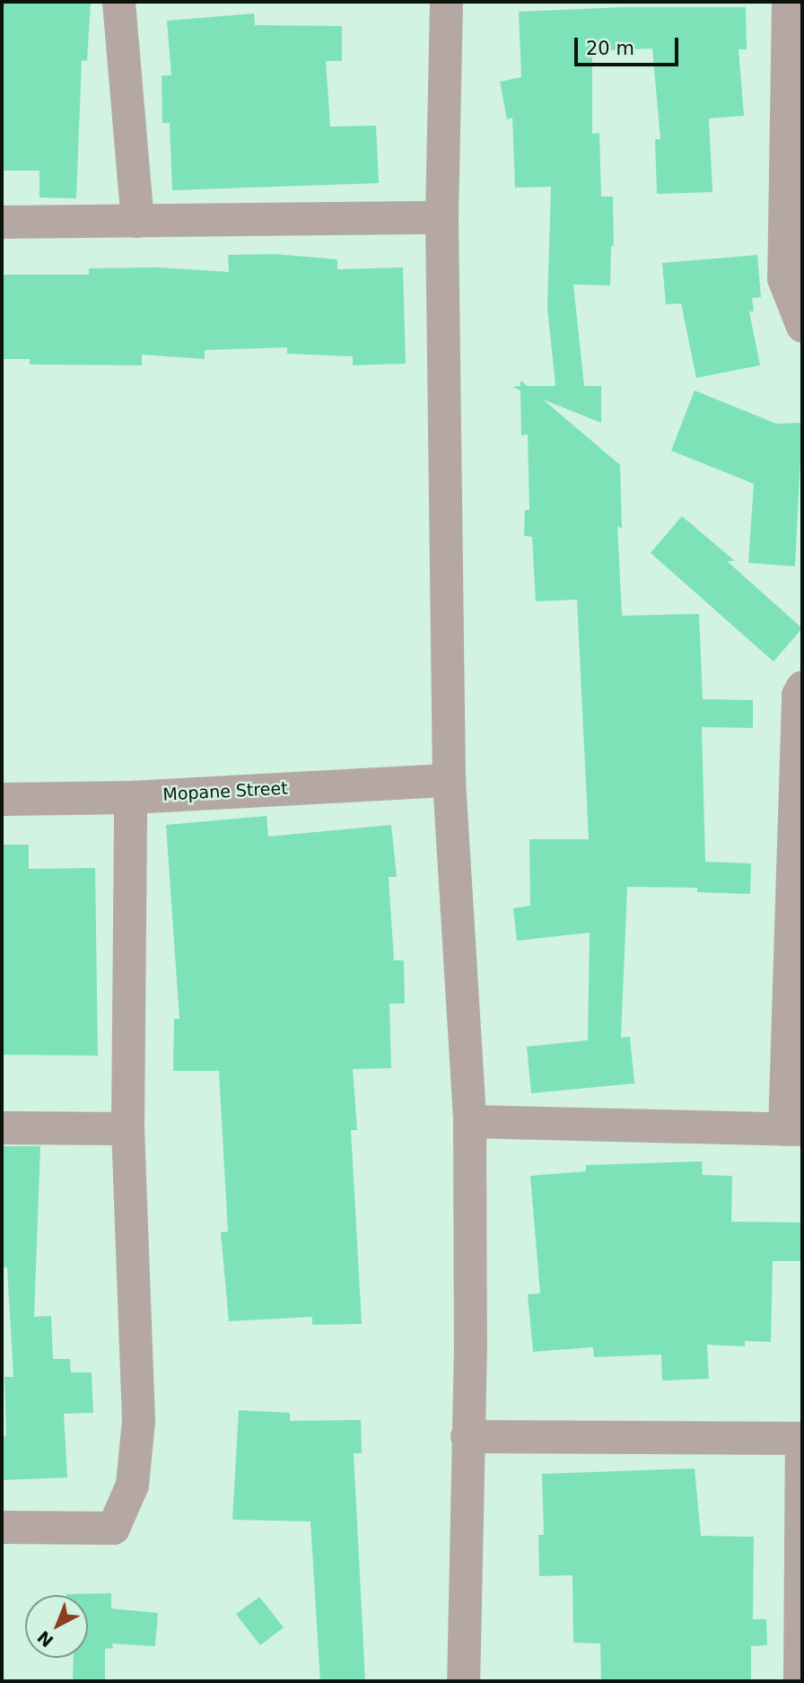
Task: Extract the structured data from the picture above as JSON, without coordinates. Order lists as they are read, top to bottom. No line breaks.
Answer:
{"streets":{"street":["Mopane Street"]},"scale_bar":"20 m","north":"bottom left"}
